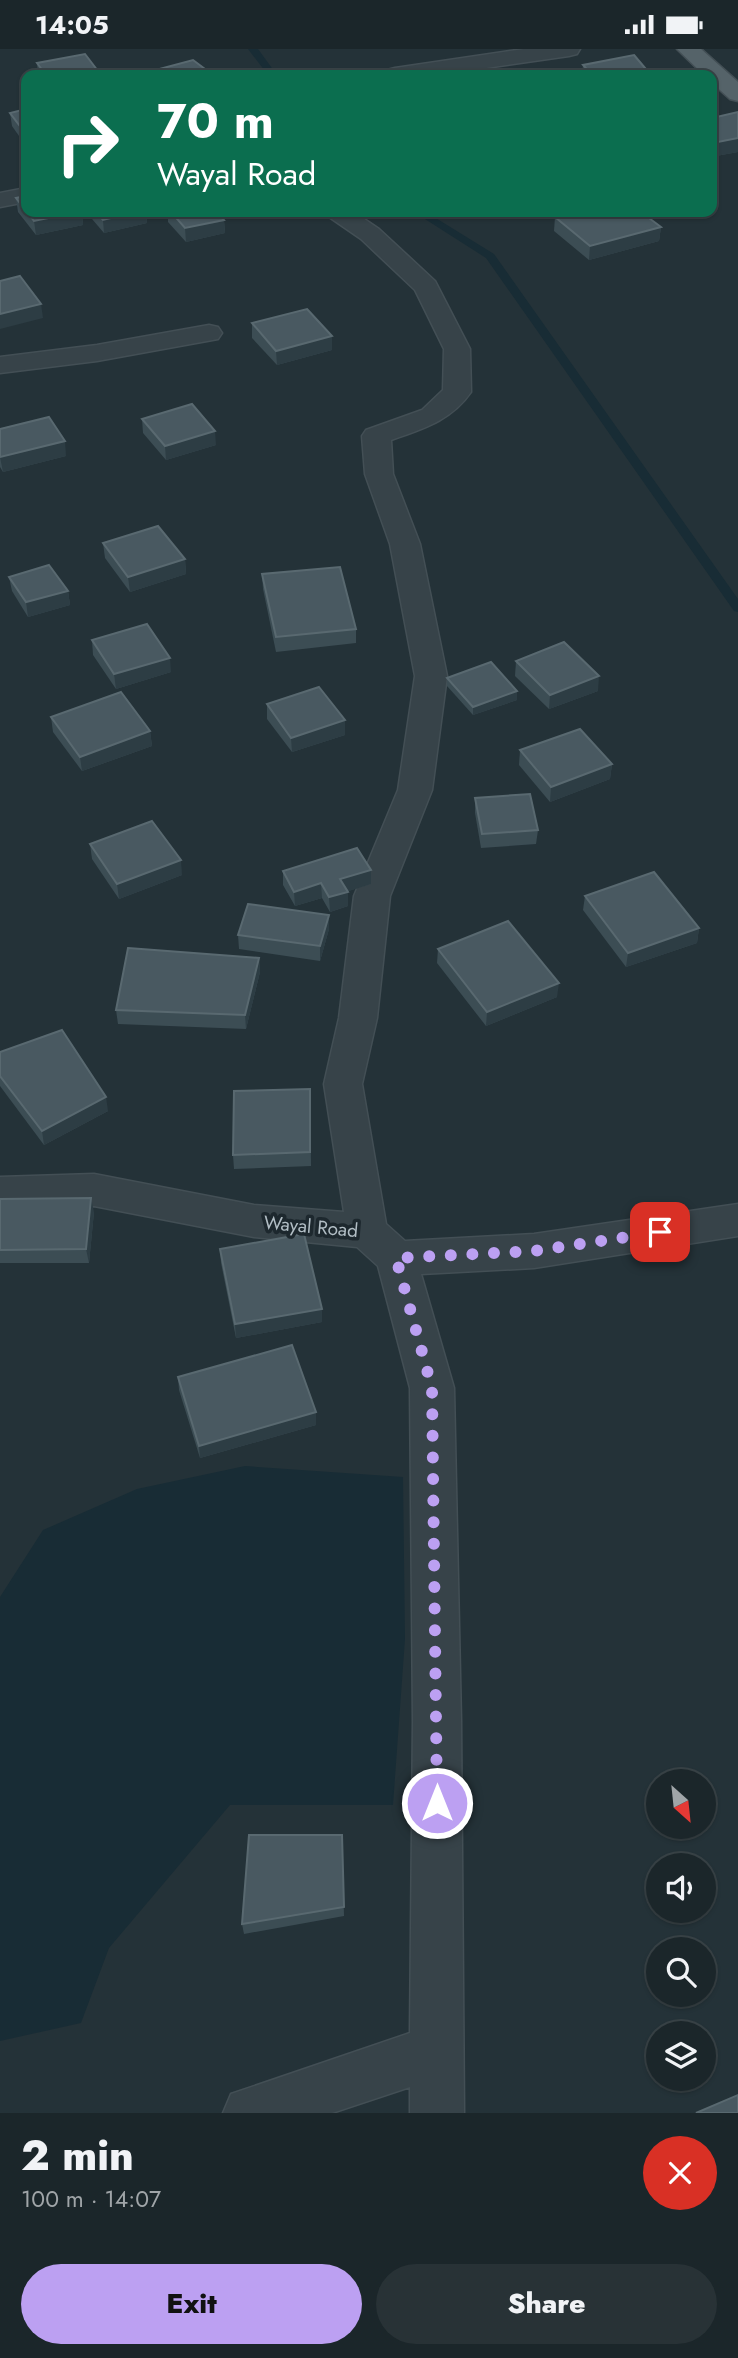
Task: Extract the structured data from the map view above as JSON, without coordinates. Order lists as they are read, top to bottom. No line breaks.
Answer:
{"streets":{"street":["Wayal Road"]},"north":"bottom right","page":{"status":"14:05","turn":["70 m","Wayal Road"],"heading":["2 min","100 m · 14:07"],"buttons":["Exit","Share"]}}
